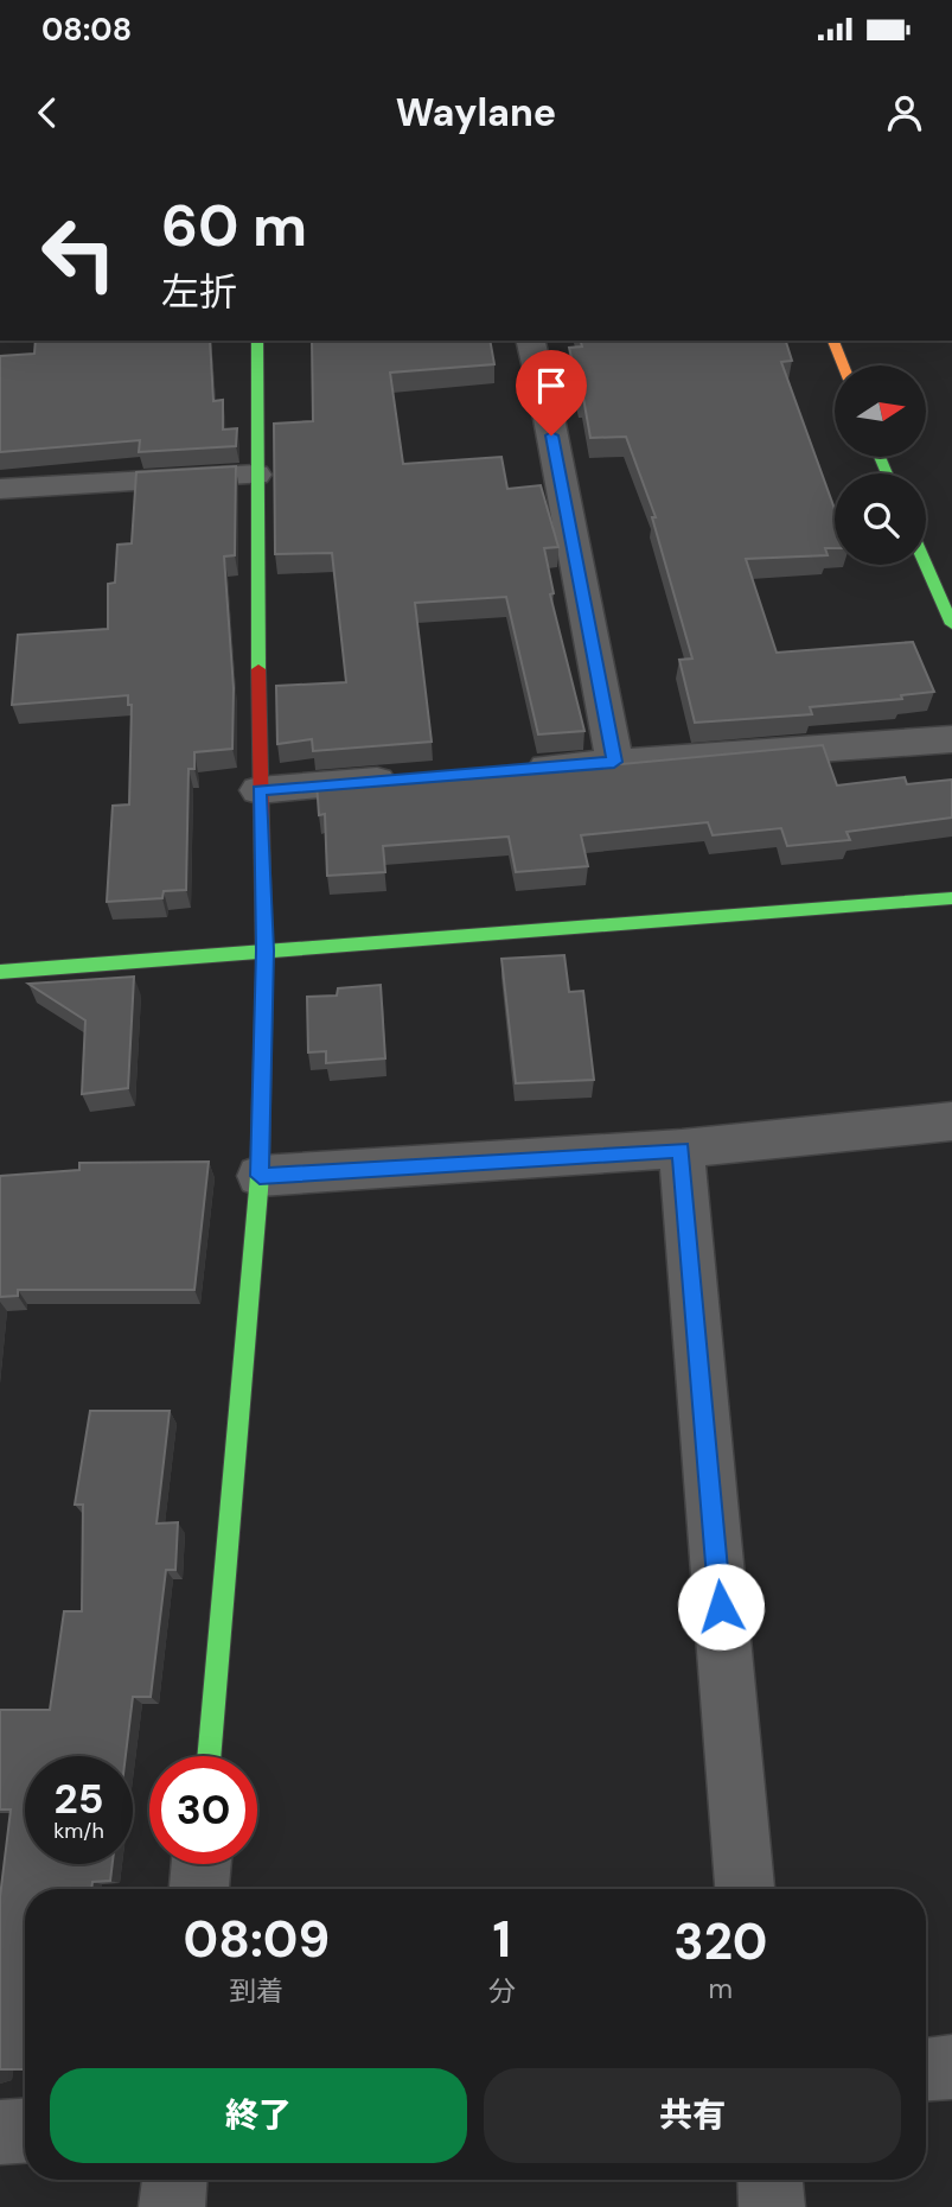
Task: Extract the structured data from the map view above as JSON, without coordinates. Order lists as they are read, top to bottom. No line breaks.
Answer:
{"north":"right","page":{"status":"08:08","header":"Waylane","turn":["60 m","左折"],"speed":"25 km/h","limit":"30","eta":["08:09","到着","1","分","320","m"],"buttons":["終了","共有"]}}
